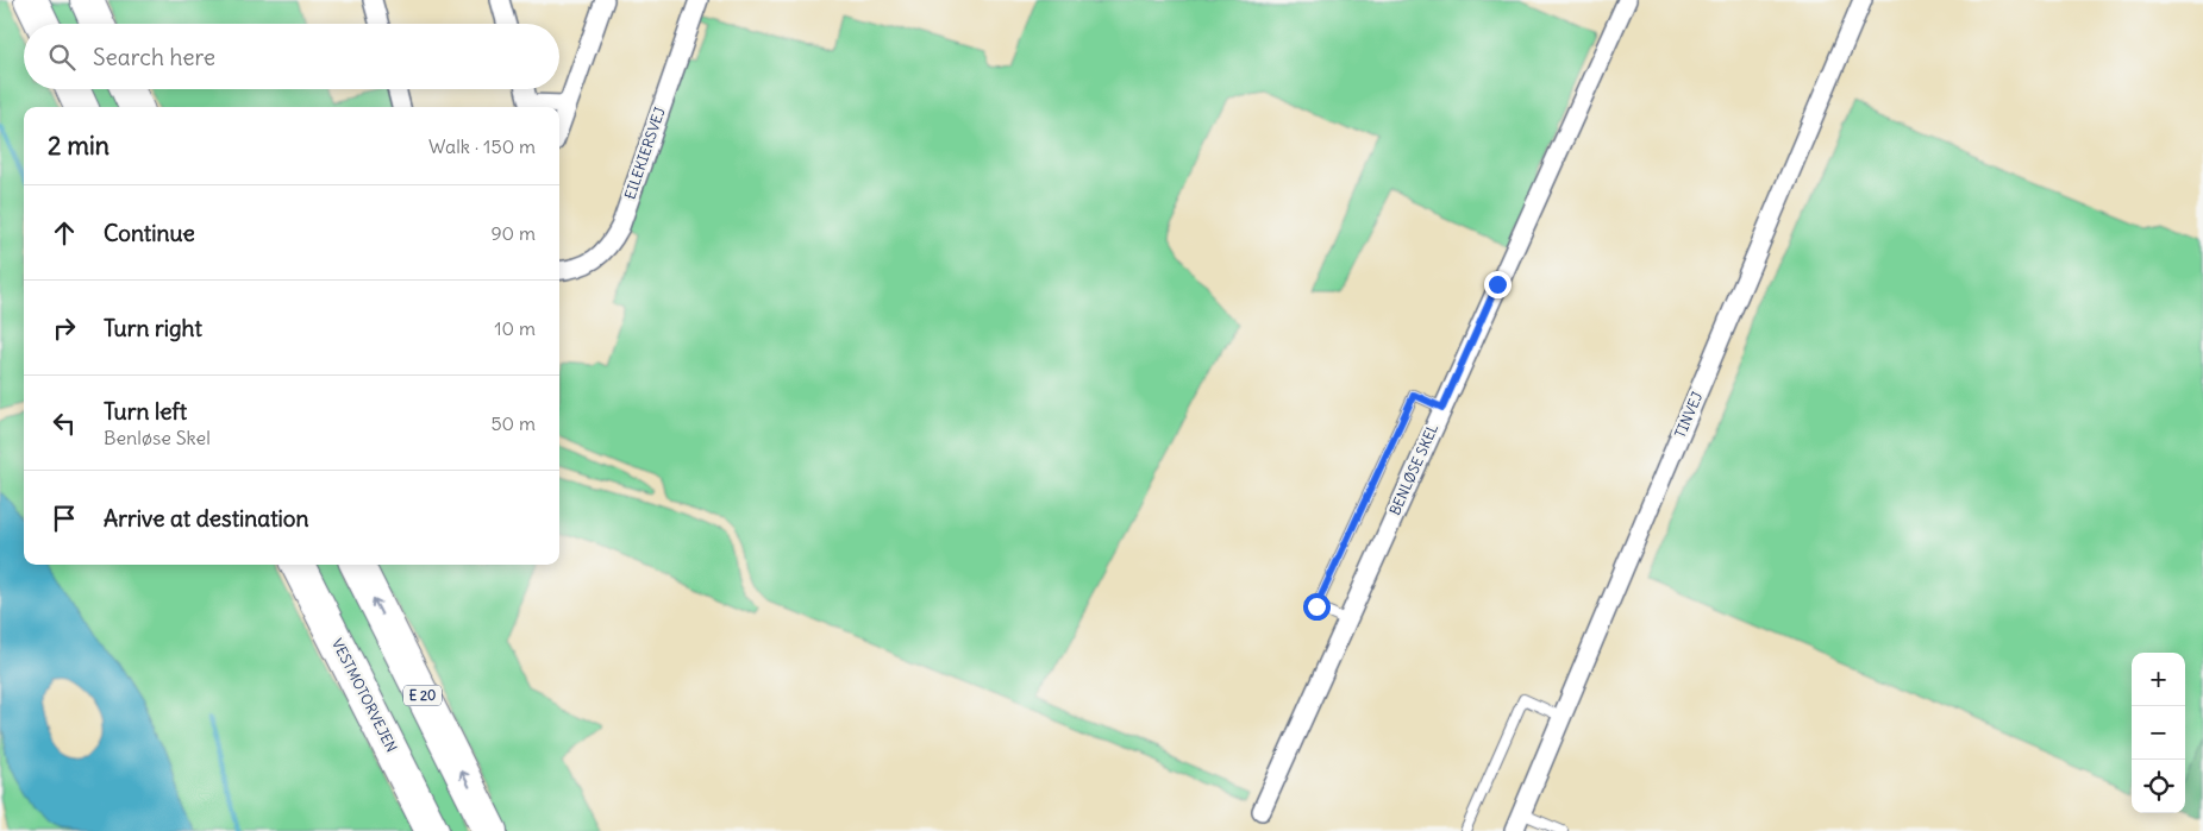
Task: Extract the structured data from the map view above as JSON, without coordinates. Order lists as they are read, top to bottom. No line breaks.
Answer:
{"streets":{"highway":["VESTMOTORVEJEN","E 20"],"street":["EILEKIERSVEJ","TINVEJ","BENLØSE SKEL"]},"page":{"search":"Search here","heading":["2 min","Walk · 150 m"],"list":[["Continue","90 m"],["Turn right","10 m"],["Turn left","Benløse Skel","50 m"],"Arrive at destination"],"map_buttons":["+","−"]}}
